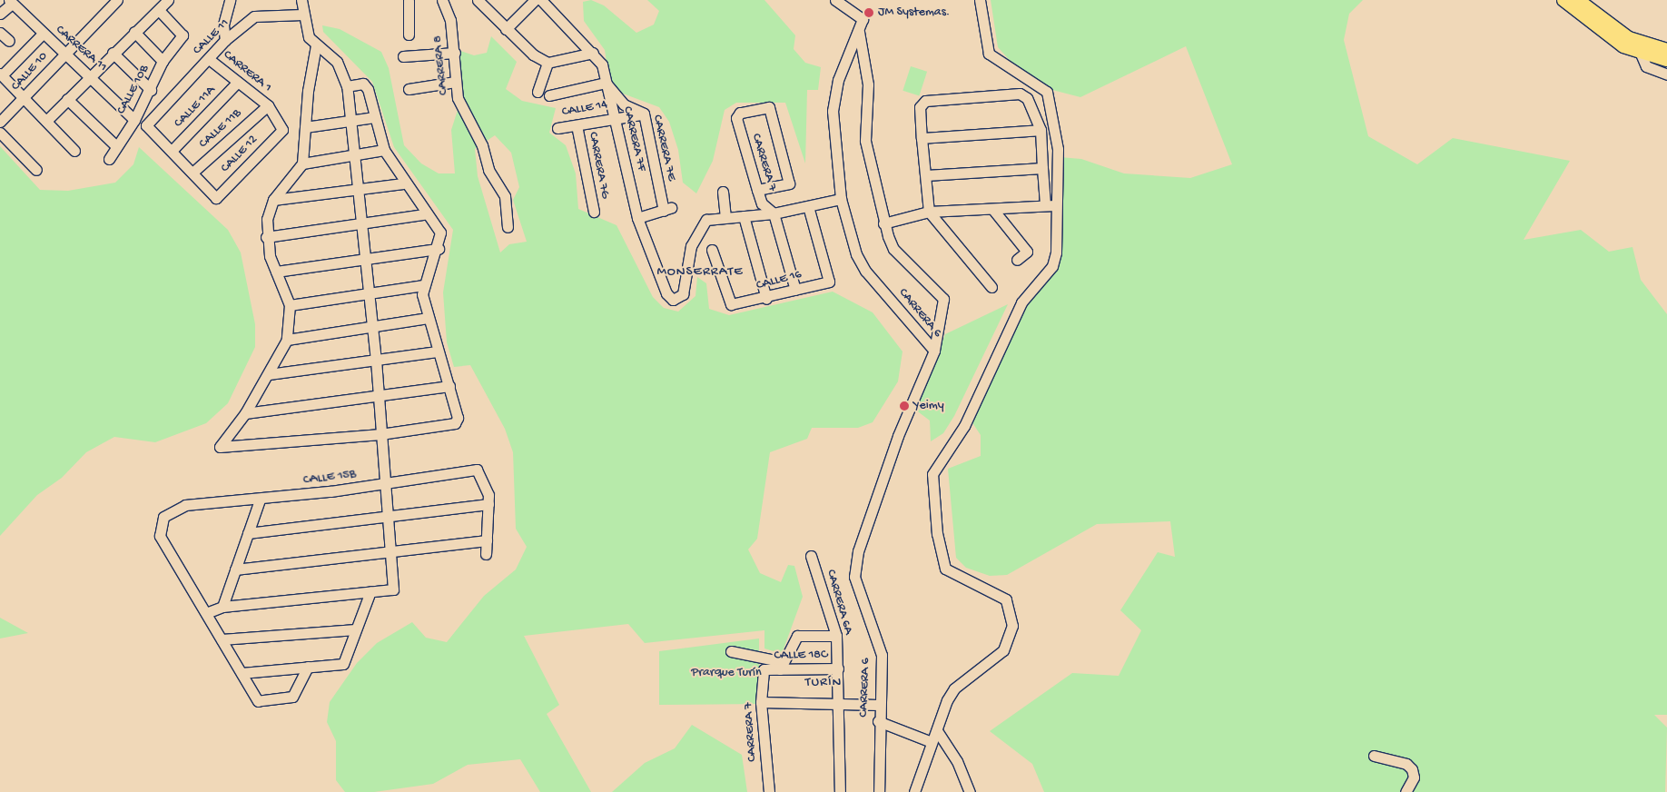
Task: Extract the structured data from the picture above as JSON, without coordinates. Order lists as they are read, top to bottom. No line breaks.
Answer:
{"streets":{"street":["CALLE 11","CARRERA 11","CARRERA 8","CALLE 10","CARRERA 1","CALLE 10B","CALLE 11A","CALLE 14","CALLE 11B","CARRERA 7F","CARRERA 7E","CALLE 12","CARRERA 7","CARRERA 7G","CALLE 16","CARRERA 6","CALLE 15B","CARRERA 6A","CALLE 18C"]},"crossings":[["CALLE 11","CARRERA 1"],["CALLE 11","CALLE 11A"],["CARRERA 11","CALLE 10"],["CARRERA 11","CALLE 10B"],["CARRERA 1","CALLE 11A"],["CARRERA 1","CALLE 11B"],["CARRERA 1","CALLE 12"],["CALLE 14","CARRERA 7F"],["CALLE 14","CARRERA 7E"],["CALLE 14","CARRERA 7G"],["CALLE 11B","CALLE 12"],["CARRERA 7F","CARRERA 7E"],["CARRERA 7","CALLE 16"],["CARRERA 7","CALLE 18C"],["CARRERA 6A","CALLE 18C"]],"districts":["MONSERRATE","TURÍN"],"parks":["Prarque Turín"],"places":["JM Systemas.","Yeimy"]}
